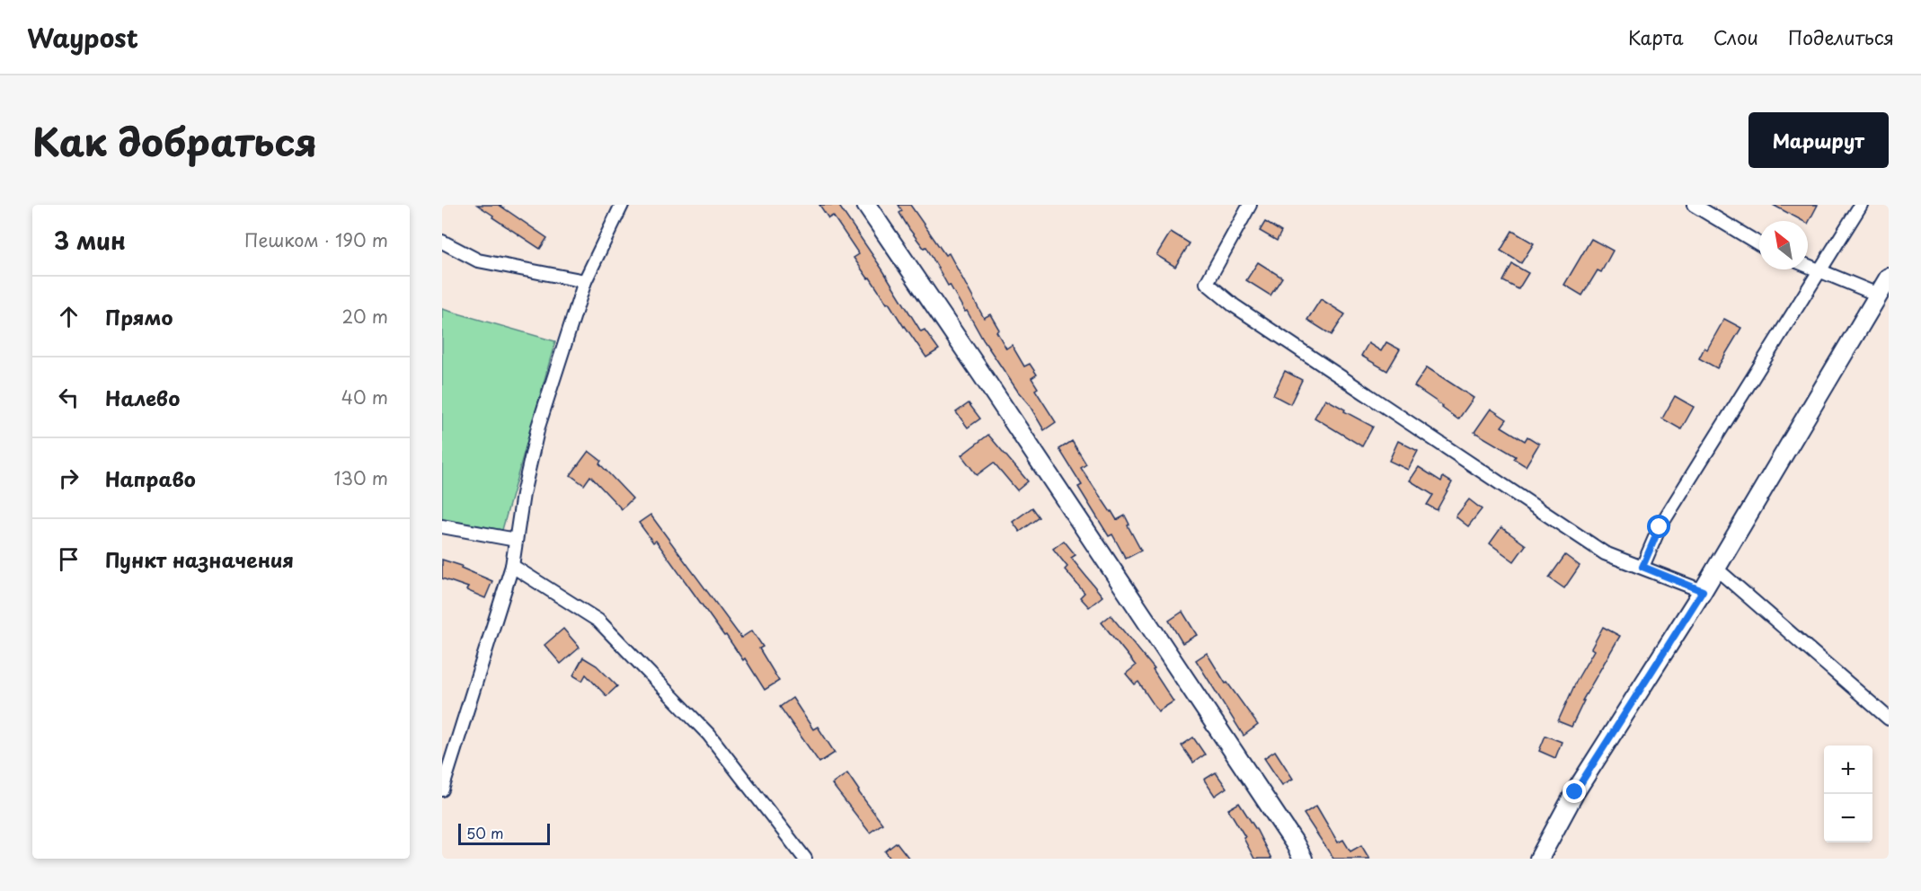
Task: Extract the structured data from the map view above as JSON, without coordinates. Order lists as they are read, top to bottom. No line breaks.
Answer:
{"scale_bar":"50 m","north":"top left","page":{"header":"Waypost","nav":["Карта","Слои","Поделиться"],"title":"Как добраться","buttons":"Маршрут","heading":["3 мин","Пешком · 190 m"],"list":[["Прямо","20 m"],["Налево","40 m"],["Направо","130 m"],"Пункт назначения"],"map_buttons":["+","−"],"scale":"50 m"}}
